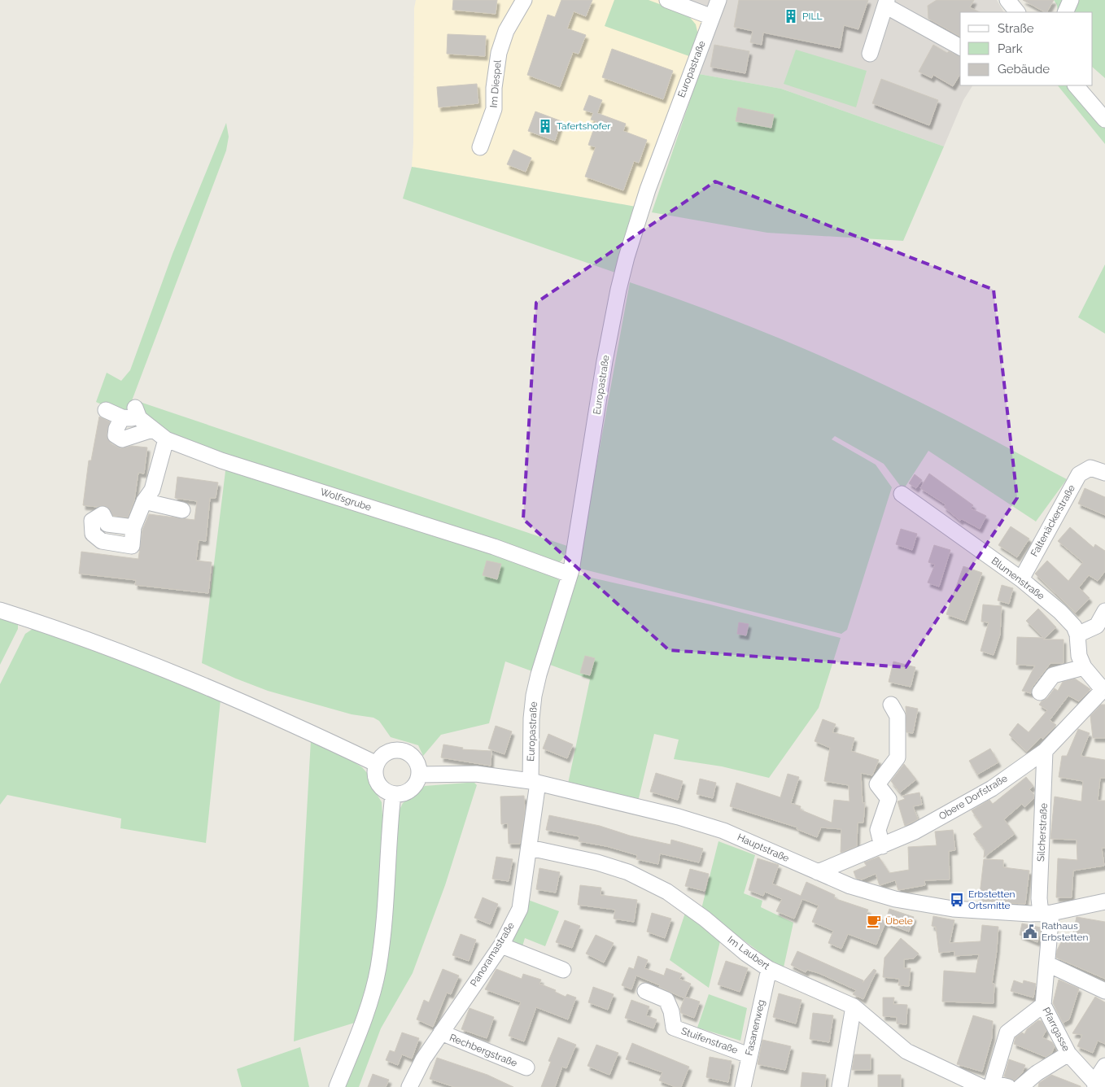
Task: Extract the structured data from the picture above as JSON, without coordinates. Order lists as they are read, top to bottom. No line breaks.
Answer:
{"streets":{"street":["Europastraße","Im Diespel","Wolfsgrube","Faltenäckerstraße","Blumenstraße","Obere Dorfstraße","Silcherstraße","Hauptstraße","Im Laubert","Panoramastraße","Fasanenweg","Pfarrgasse","Stuifenstraße","Rechbergstraße"]},"crossings":[["Europastraße","Wolfsgrube"],["Europastraße","Hauptstraße"],["Europastraße","Panoramastraße"],["Faltenäckerstraße","Blumenstraße"],["Blumenstraße","Obere Dorfstraße"],["Obere Dorfstraße","Silcherstraße"],["Obere Dorfstraße","Hauptstraße"],["Silcherstraße","Hauptstraße"],["Silcherstraße","Pfarrgasse"],["Hauptstraße","Panoramastraße"],["Hauptstraße","Pfarrgasse"],["Im Laubert","Panoramastraße"],["Im Laubert","Fasanenweg"],["Panoramastraße","Rechbergstraße"],["Fasanenweg","Stuifenstraße"]],"places":{"building":["PILL","Tafertshofer"],"bus stop":["Erbstetten Ortsmitte"],"cafe":["Übele"],"public building":["Rathaus Erbstetten"]},"legend":["Straße","Park","Gebäude"]}
